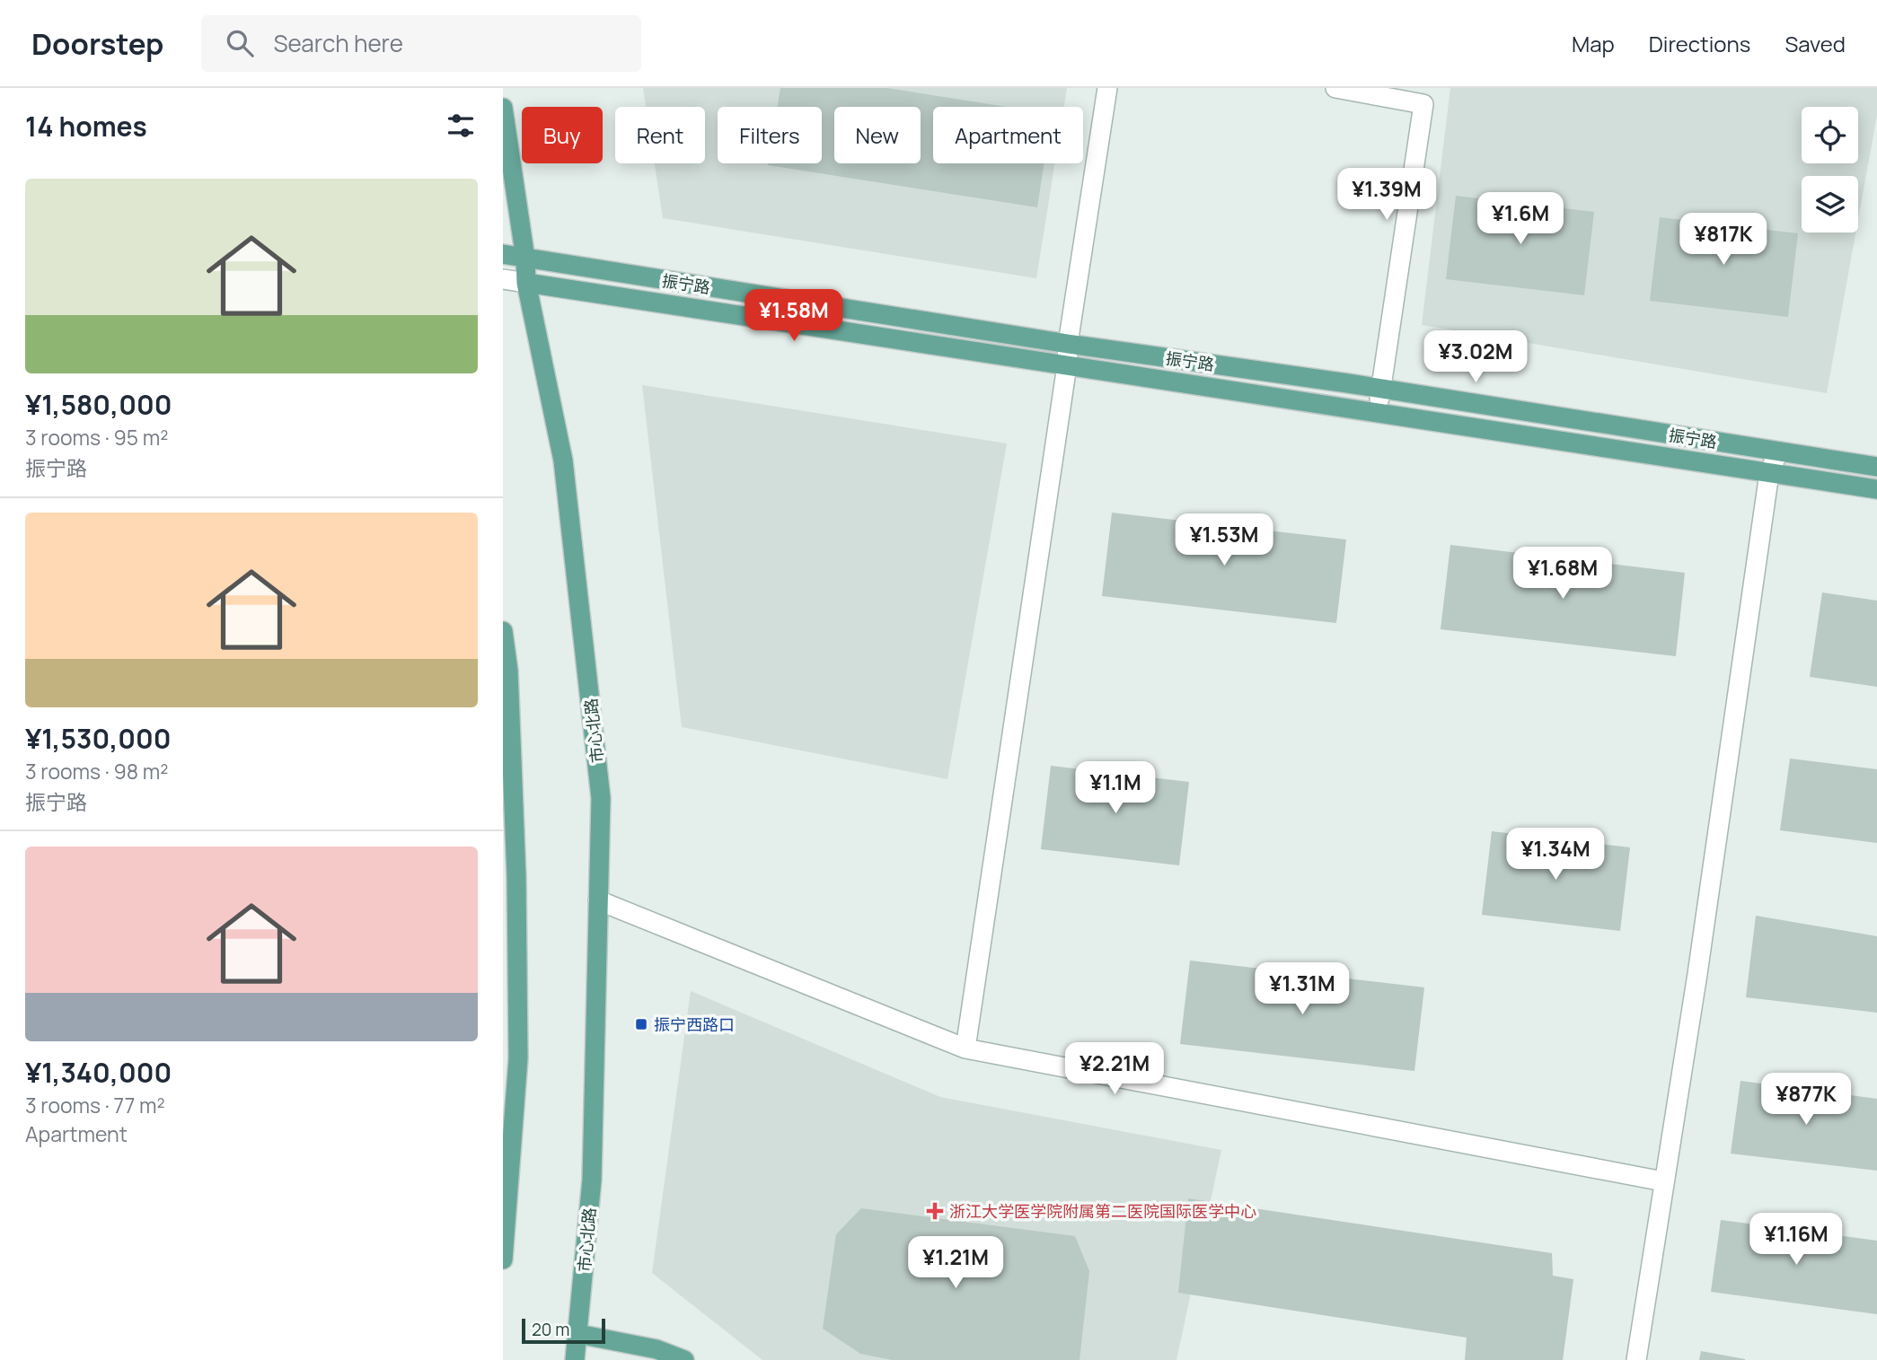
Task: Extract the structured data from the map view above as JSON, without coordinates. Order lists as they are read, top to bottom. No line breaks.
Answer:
{"streets":{"main road":["振宁路","市心北路"]},"crossings":[["振宁路","市心北路"]],"places":{"transit":["振宁西路口"],"health":["浙江大学医学院附属第二医院国际医学中心"]},"scale_bar":"20 m","page":{"header":"Doorstep","search":"Search here","nav":["Map","Directions","Saved"],"heading":"14 homes","chip":["Buy","Rent","Filters","New","Apartment"],"list":[{"name":"¥1,580,000","note":"3 rooms · 95 m² · 振宁路"},{"name":"¥1,530,000","note":"3 rooms · 98 m² · 振宁路"},{"name":"¥1,340,000","note":"3 rooms · 77 m² · Apartment"}],"price":["¥1.39M","¥1.6M","¥817K","¥1.58M","¥3.02M","¥1.53M","¥1.68M","¥1.1M","¥1.34M","¥1.31M","¥2.21M","¥877K","¥1.16M","¥1.21M"],"scale":"20 m"}}
